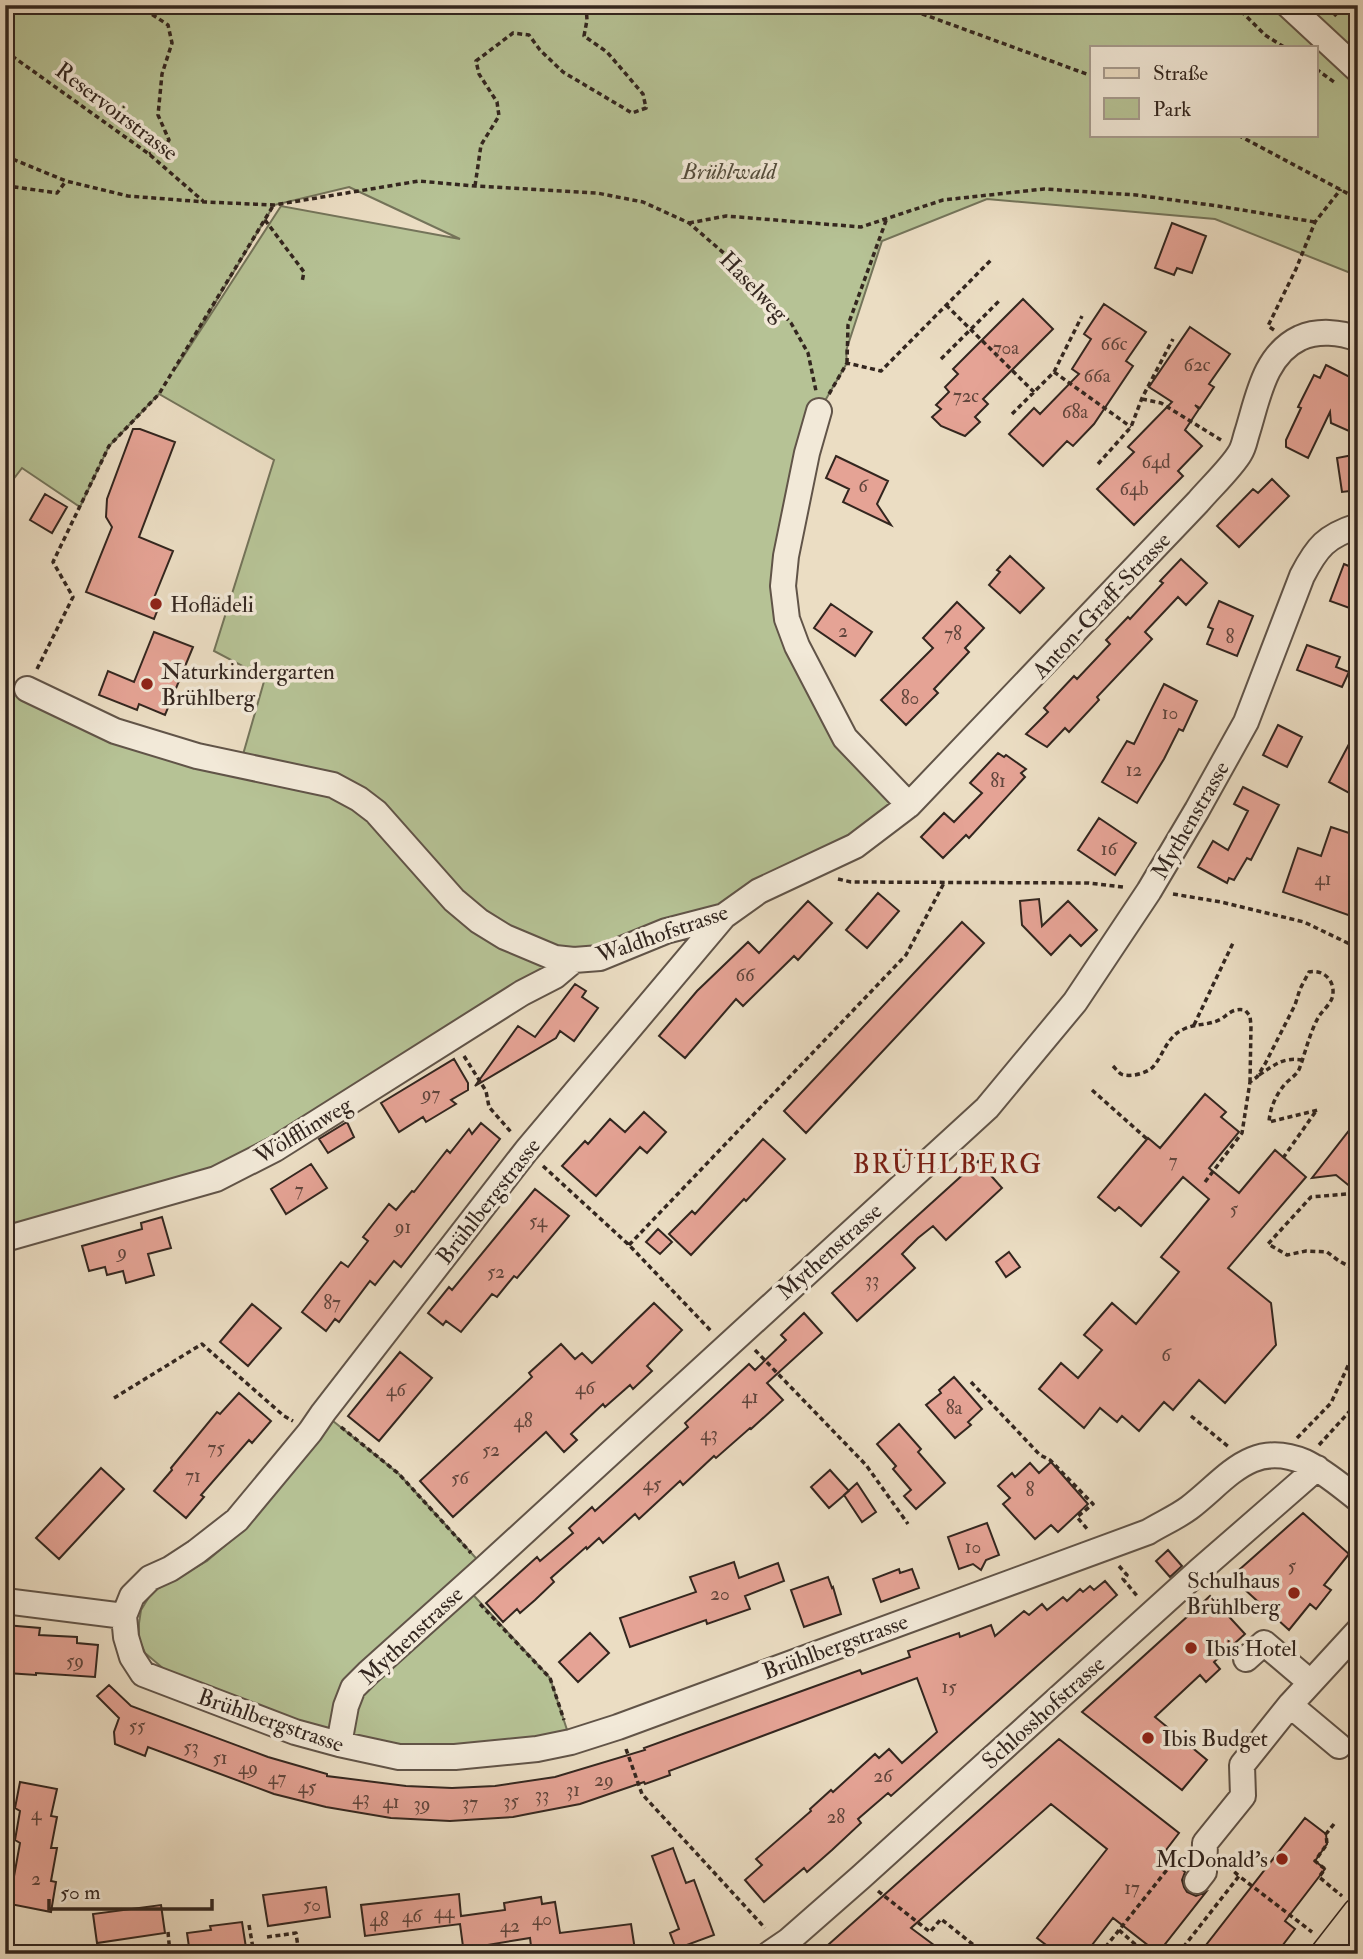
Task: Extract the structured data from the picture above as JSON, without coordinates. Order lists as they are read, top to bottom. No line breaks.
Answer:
{"streets":{"street":["Anton-Graff-Strasse","Mythenstrasse","Waldhofstrasse","Wölfflinweg","Brühlbergstrasse","Schlosshofstrasse"],"path":["Reservoirstrasse","Haselweg"]},"crossings":[["Reservoirstrasse","Haselweg"],["Anton-Graff-Strasse","Waldhofstrasse"],["Mythenstrasse","Brühlbergstrasse"],["Waldhofstrasse","Wölfflinweg"],["Waldhofstrasse","Brühlbergstrasse"],["Brühlbergstrasse","Schlosshofstrasse"]],"districts":["BRÜHLBERG"],"parks":["Brühlwald"],"places":["Hoflädeli","Naturkindergarten Brühlberg","Schulhaus Brühlberg","Ibis Hotel","Ibis Budget","McDonald's"],"house_numbers":["66c","70a","62c","66a","72c","68a","64d","6","64b","2","78","8","80","10","12","81","16","41","66","97","7","7","5","54","91","9","52","33","87","6","46","46","41","8a","48","43","75","52","71","56","45","8","10","5","20","59","15","55","53","51","49","26","47","29","45","31","33","43","35","41","37","39","4","28","2","17","50","44","46","40","48","42"],"legend":["Straße","Park"],"scale_bar":"50 m"}
